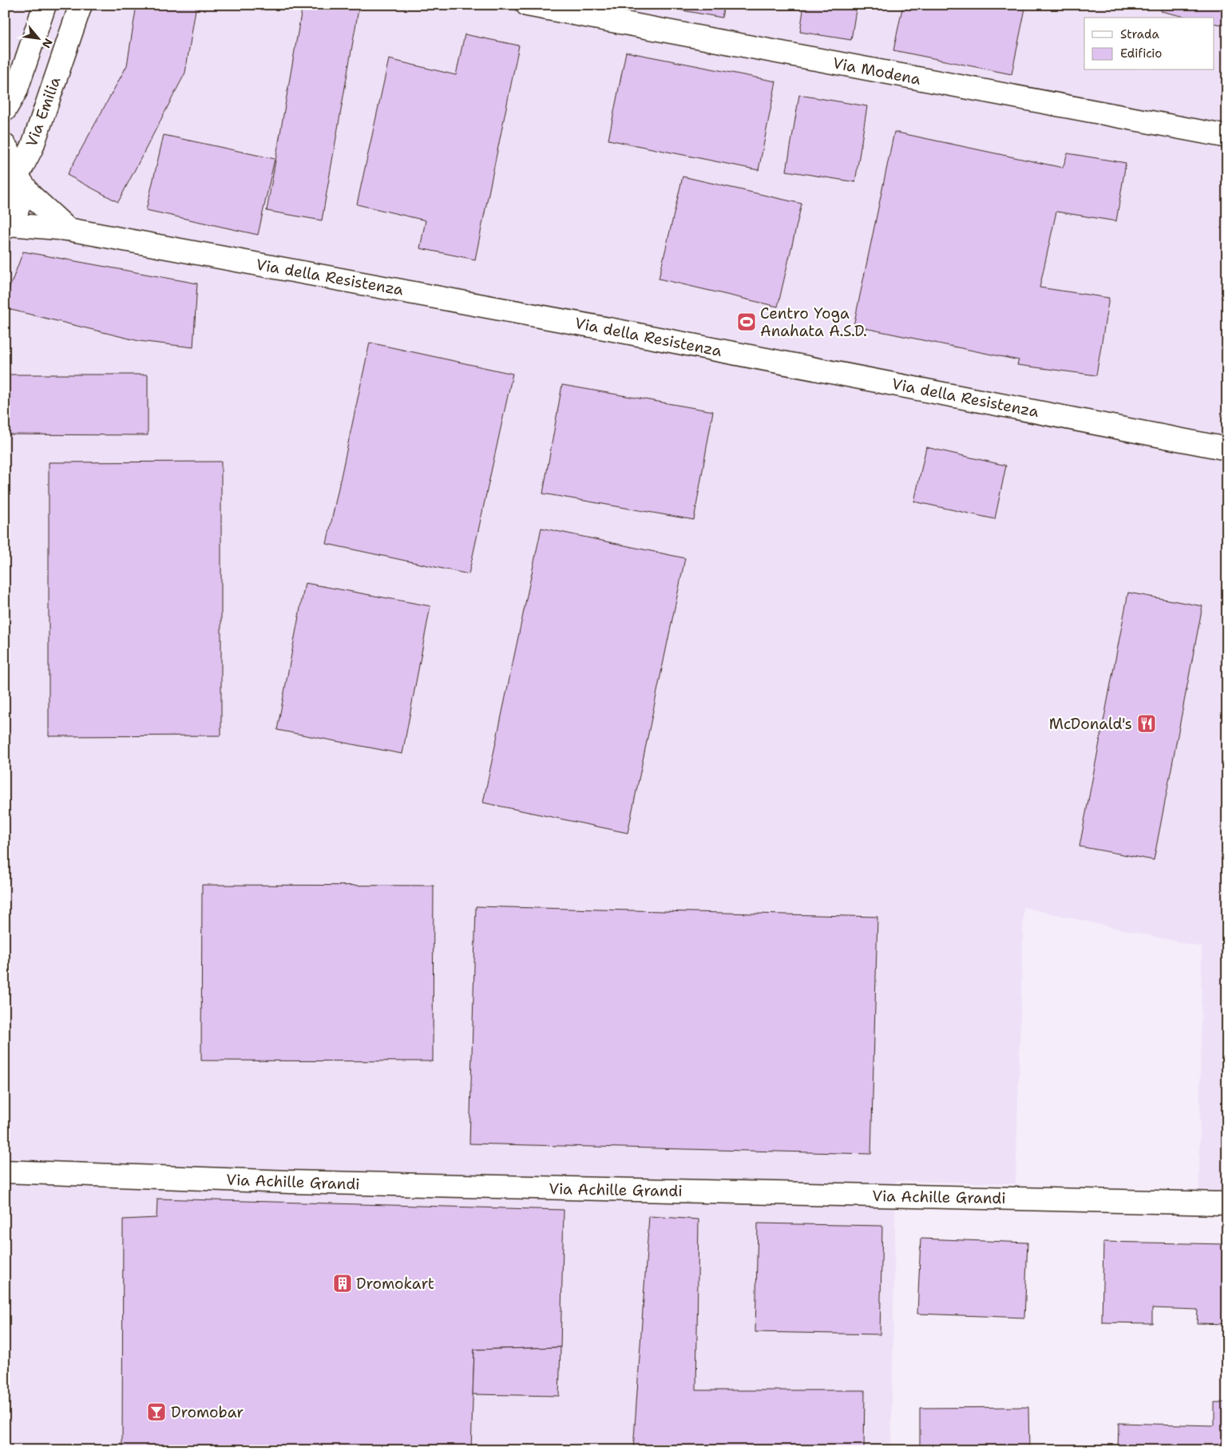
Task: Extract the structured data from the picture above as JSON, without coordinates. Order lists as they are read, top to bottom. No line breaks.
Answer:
{"streets":{"street":["Via Modena","Via Emilia","Via della Resistenza","Via Achille Grandi"]},"places":{"sports":["Centro Yoga Anahata A.S.D."],"restaurant":["McDonald's"],"building":["Dromokart"],"bar":["Dromobar"]},"legend":["Strada","Edificio"],"north":"bottom right"}
